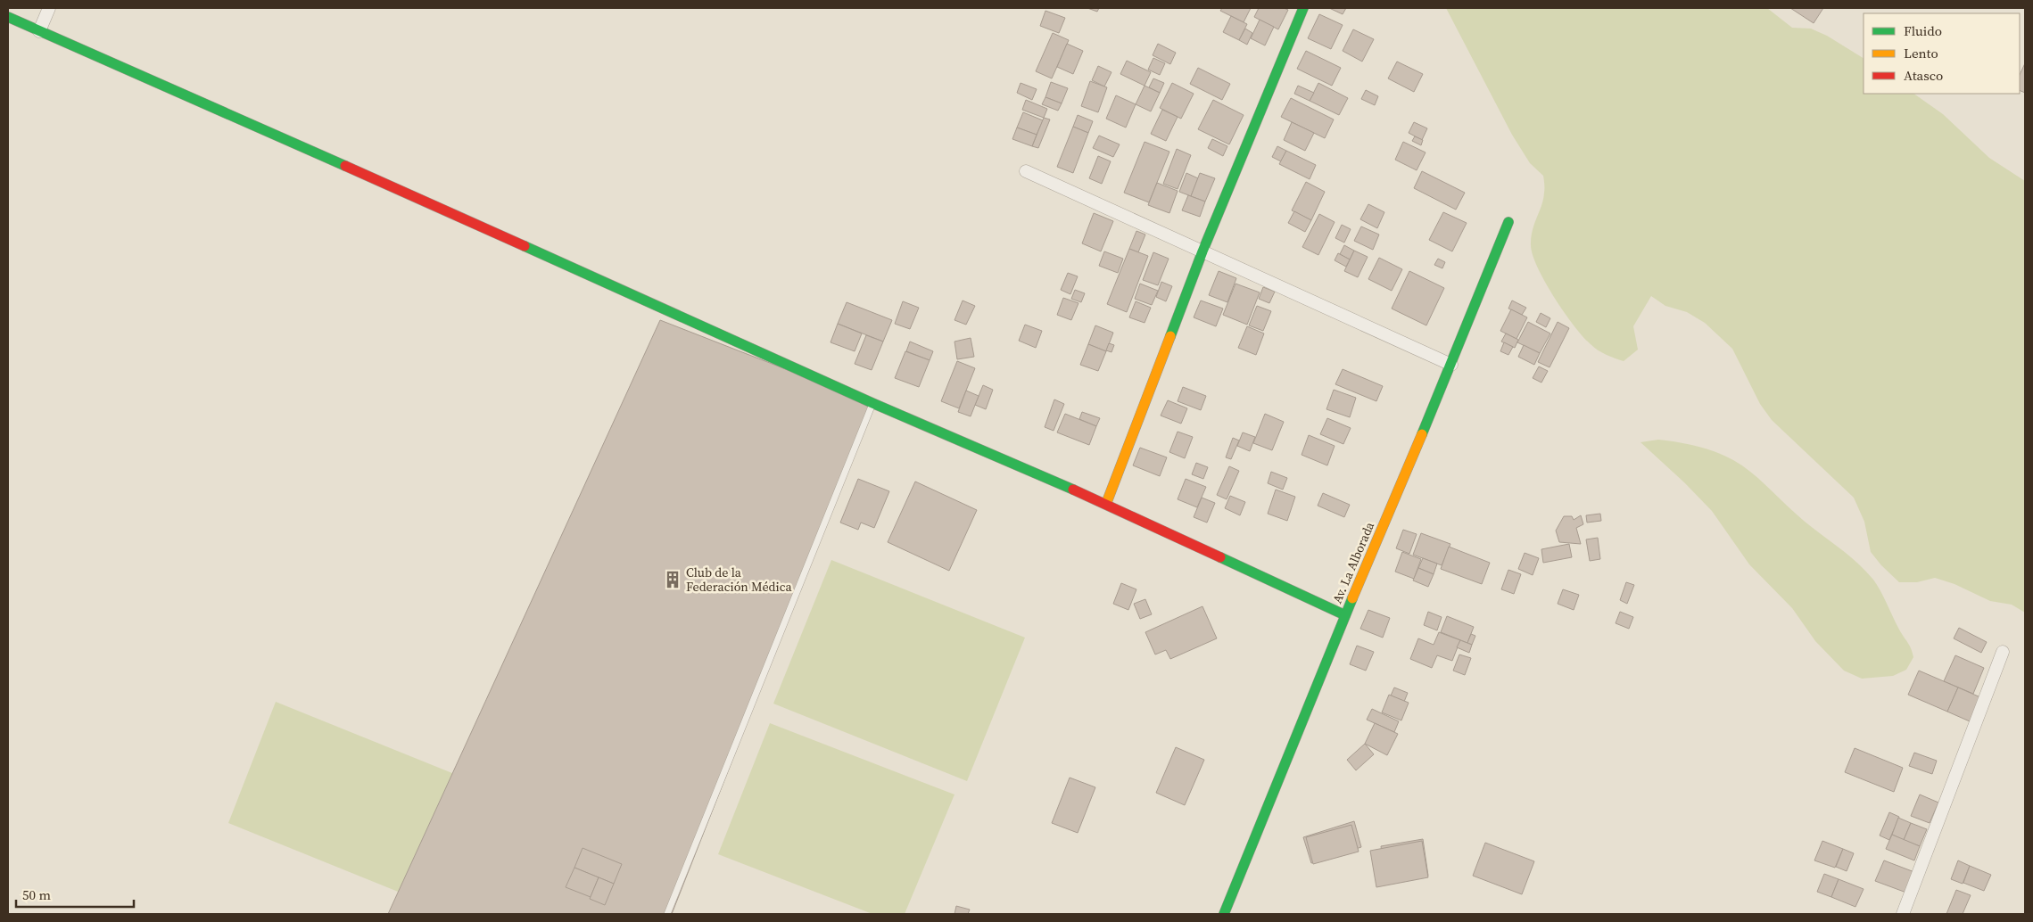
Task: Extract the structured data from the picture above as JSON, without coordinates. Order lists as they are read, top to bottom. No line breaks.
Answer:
{"streets":{"street":["Av. La Alborada"]},"places":{"building":["Club de la Federación Médica"]},"legend":["Fluido","Lento","Atasco"],"scale_bar":"50 m"}
